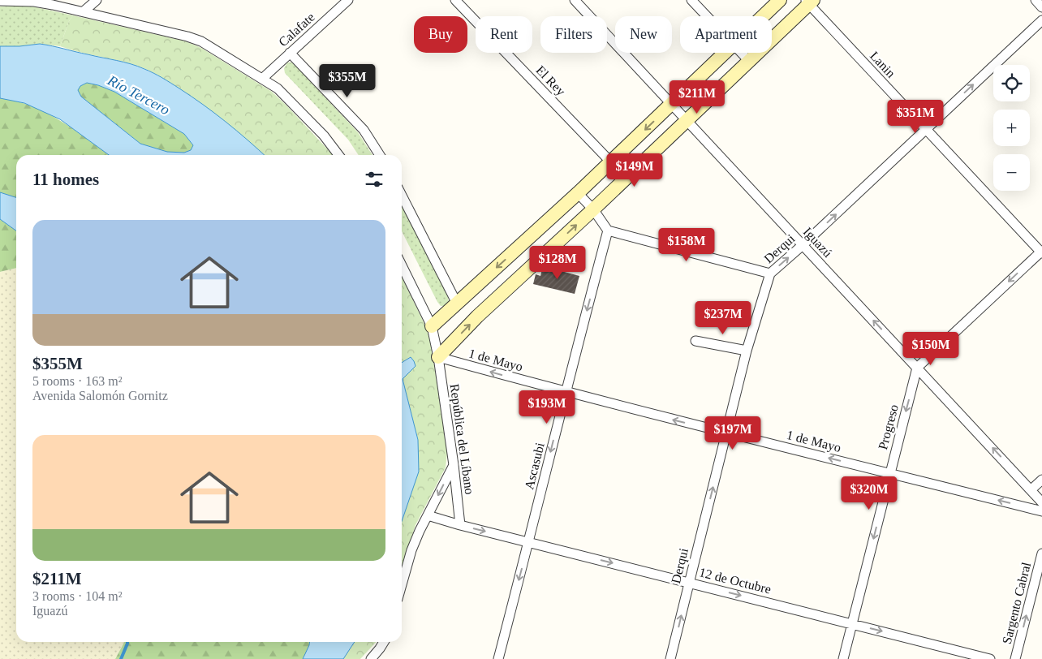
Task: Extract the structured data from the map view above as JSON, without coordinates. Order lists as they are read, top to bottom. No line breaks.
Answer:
{"streets":{"street":["Calafate","Lanin","El Rey","Iguazú","Derqui","1 de Mayo","Progreso","República del Líbano","Ascasubi","12 de Octubre","Sargento Cabral"]},"crossings":[["Lanin","Derqui"],["Iguazú","Derqui"],["Iguazú","Progreso"],["Derqui","1 de Mayo"],["Derqui","12 de Octubre"],["1 de Mayo","Progreso"],["1 de Mayo","República del Líbano"],["1 de Mayo","Ascasubi"],["Progreso","12 de Octubre"],["República del Líbano","12 de Octubre"],["Ascasubi","12 de Octubre"]],"one_way":["Iguazú","Derqui","1 de Mayo","Progreso","Ascasubi","12 de Octubre","Sargento Cabral"],"water":["Río Tercero"],"page":{"chip":["Buy","Rent","Filters","New","Apartment"],"price":["$355M","$211M","$351M","$149M","$158M","$128M","$237M","$150M","$193M","$197M","$320M"],"map_buttons":["+","−"],"heading":"11 homes","list":[{"name":"$355M","note":"5 rooms · 163 m² · Avenida Salomón Gornitz"},{"name":"$211M","note":"3 rooms · 104 m² · Iguazú"}]}}
